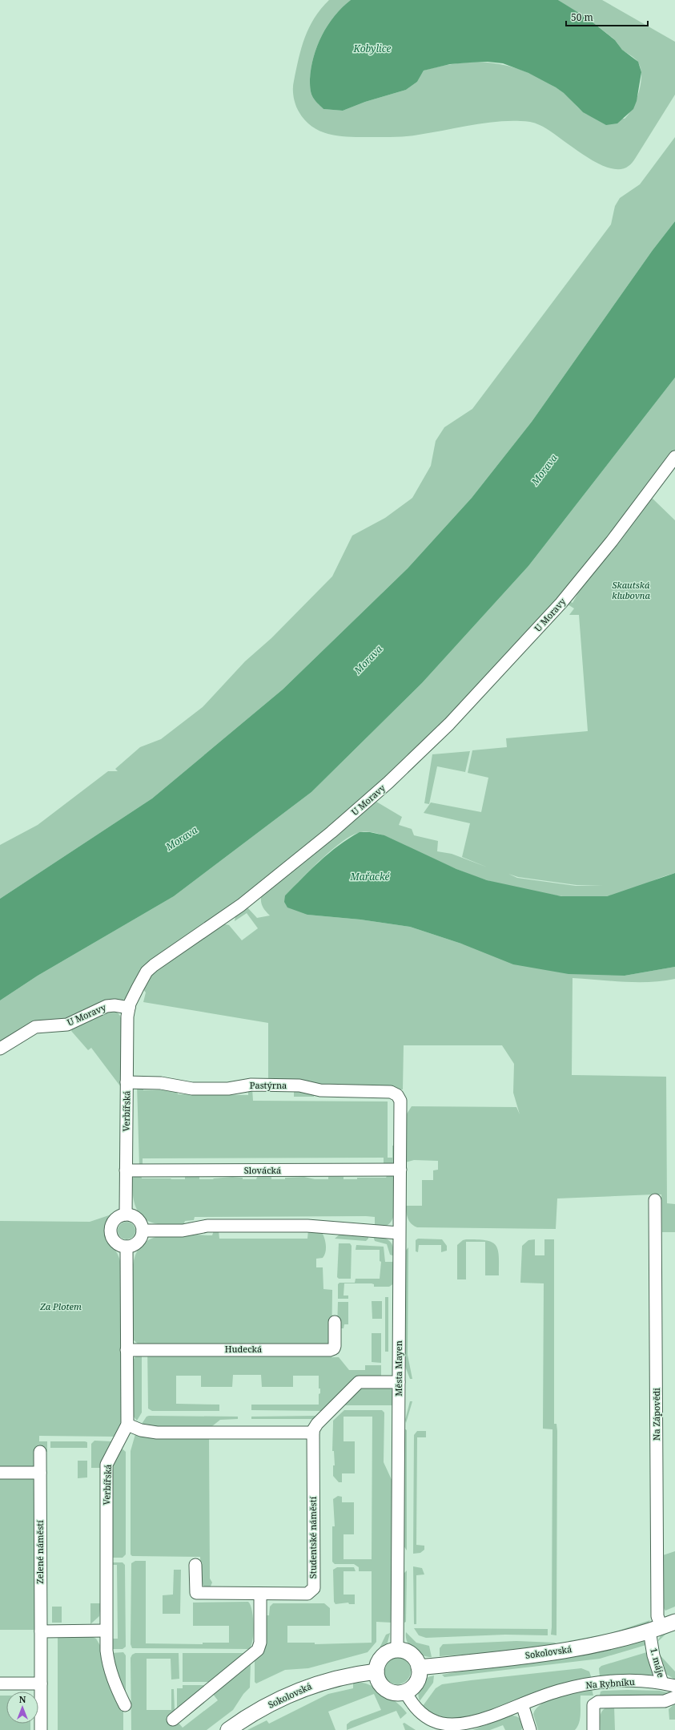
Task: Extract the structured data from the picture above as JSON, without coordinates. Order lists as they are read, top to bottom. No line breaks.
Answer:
{"streets":{"main road":["Sokolovská"],"street":["U Moravy","Pastýrna","Verbířská","Slovácká","Hudecká","Města Mayen","Na Zápovědi","Studentské náměstí","Zelené náměstí","1. máje","Na Rybníku"]},"crossings":[["U Moravy","Verbířská"],["Pastýrna","Verbířská"],["Pastýrna","Města Mayen"],["Verbířská","Slovácká"],["Verbířská","Hudecká"],["Slovácká","Města Mayen"],["Města Mayen","Sokolovská"],["Města Mayen","Na Rybníku"],["Na Zápovědi","Sokolovská"],["Na Zápovědi","1. máje"],["Sokolovská","1. máje"],["Sokolovská","Na Rybníku"],["1. máje","Na Rybníku"]],"water":["Kobylice","Morava","Mařacké"],"parks":["Skautská klubovna","Za Plotem"],"scale_bar":"50 m","north":"top"}
